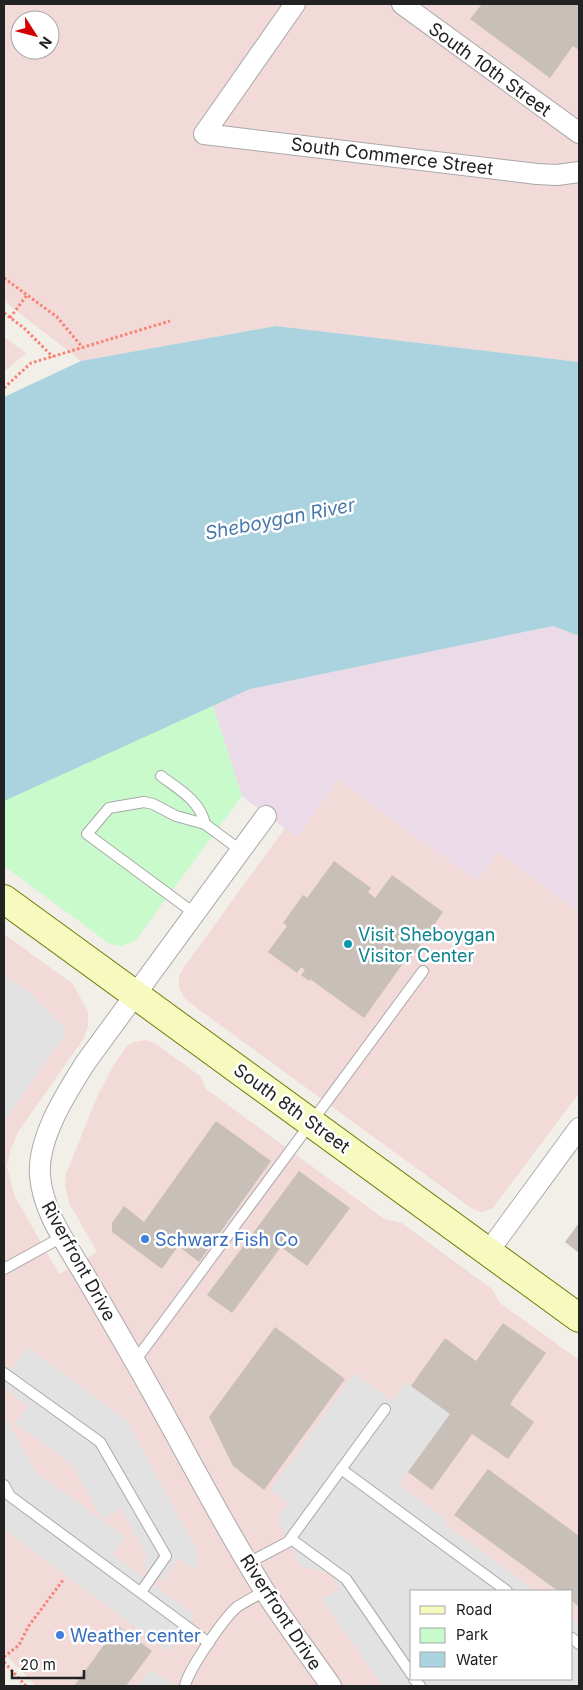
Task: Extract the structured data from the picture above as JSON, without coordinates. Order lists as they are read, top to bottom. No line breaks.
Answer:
{"streets":{"main road":["South 8th Street"],"street":["South 10th Street","South Commerce Street","Riverfront Drive"]},"crossings":[["South 8th Street","Riverfront Drive"]],"water":["Sheboygan River"],"places":["Visit Sheboygan Visitor Center","Schwarz Fish Co","Weather center"],"legend":["Road","Park","Water"],"scale_bar":"20 m","north":"bottom right"}
